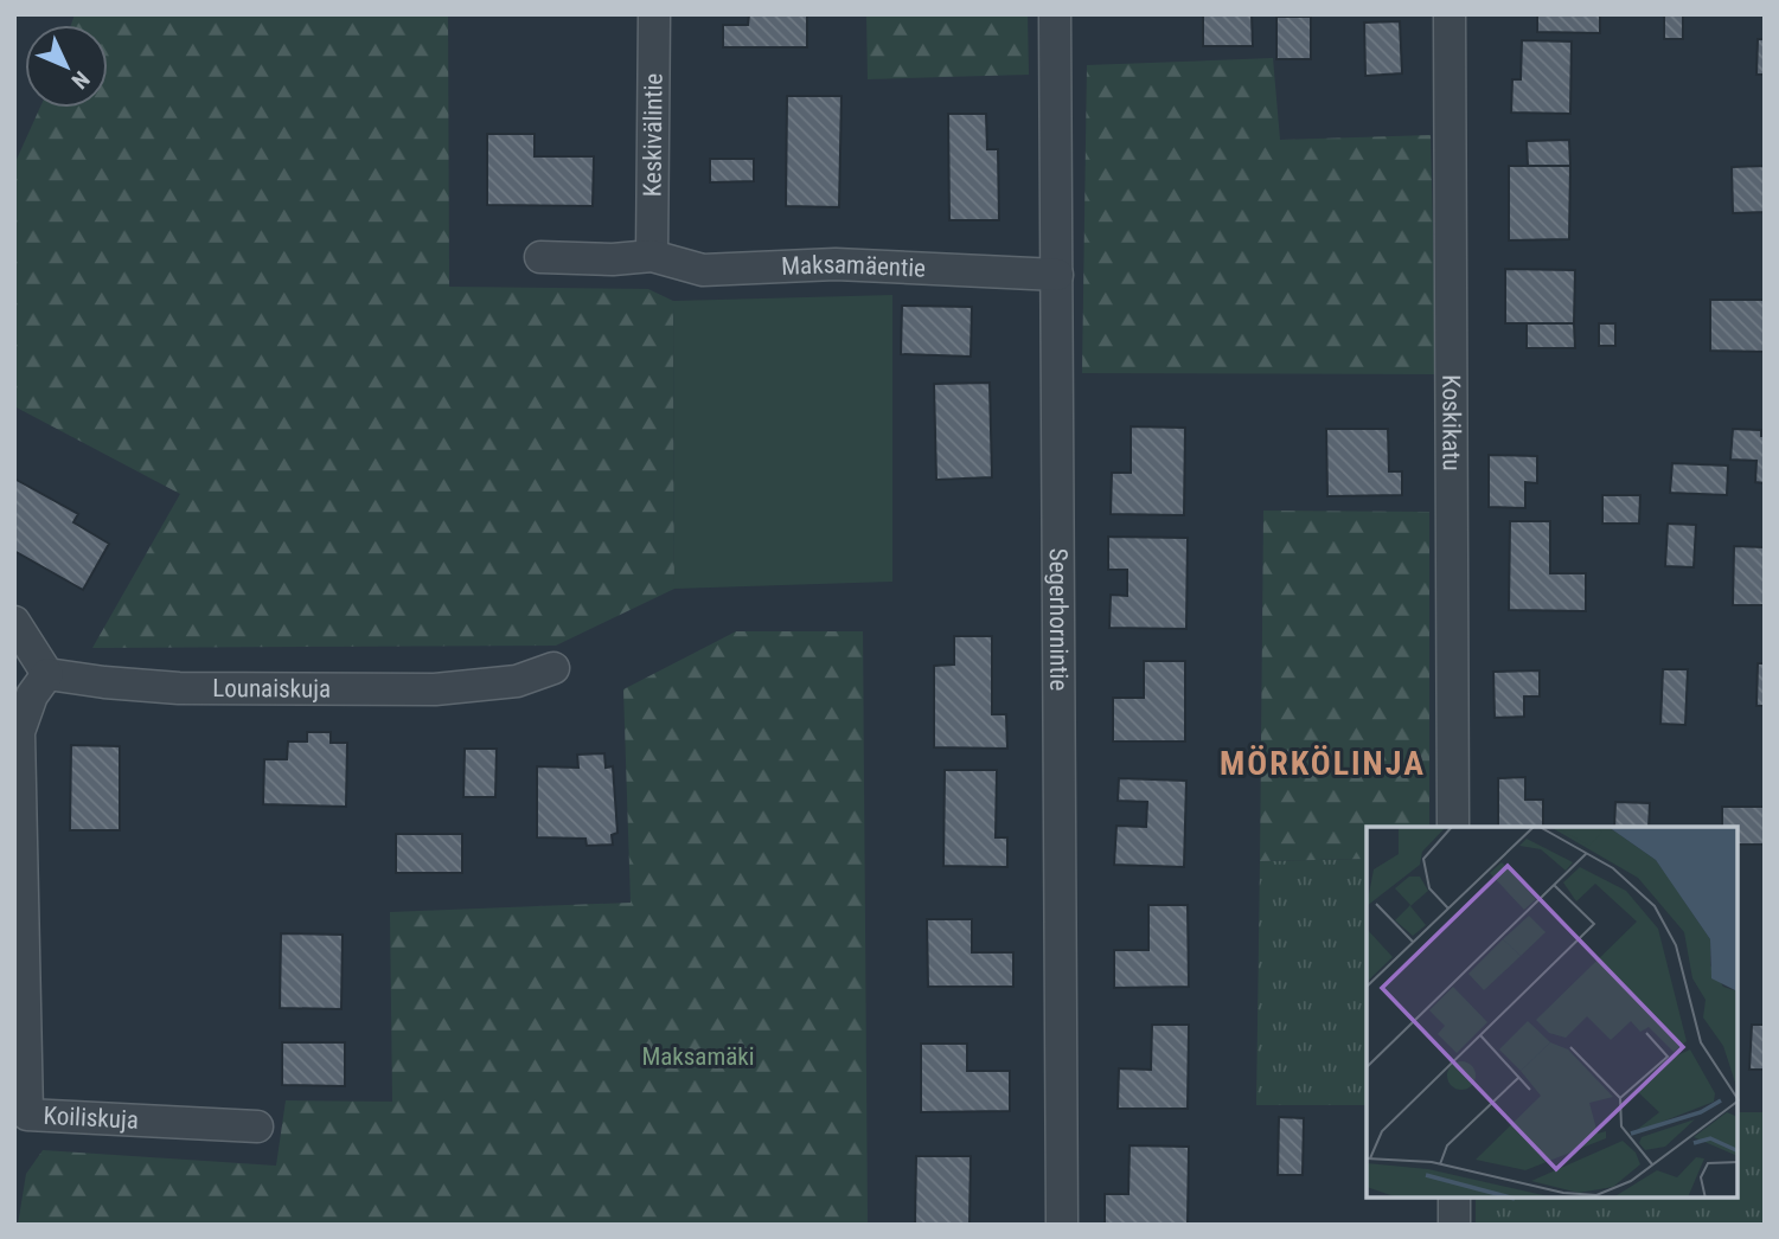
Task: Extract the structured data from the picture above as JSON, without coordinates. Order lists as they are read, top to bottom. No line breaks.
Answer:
{"streets":{"street":["Keskivälintie","Maksamäentie","Koskikatu","Segerhornintie","Lounaiskuja","Koiliskuja"]},"crossings":[["Keskivälintie","Maksamäentie"],["Maksamäentie","Segerhornintie"],["Lounaiskuja","Koiliskuja"]],"districts":["MÖRKÖLINJA"],"parks":["Maksamäki"],"north":"bottom right"}
